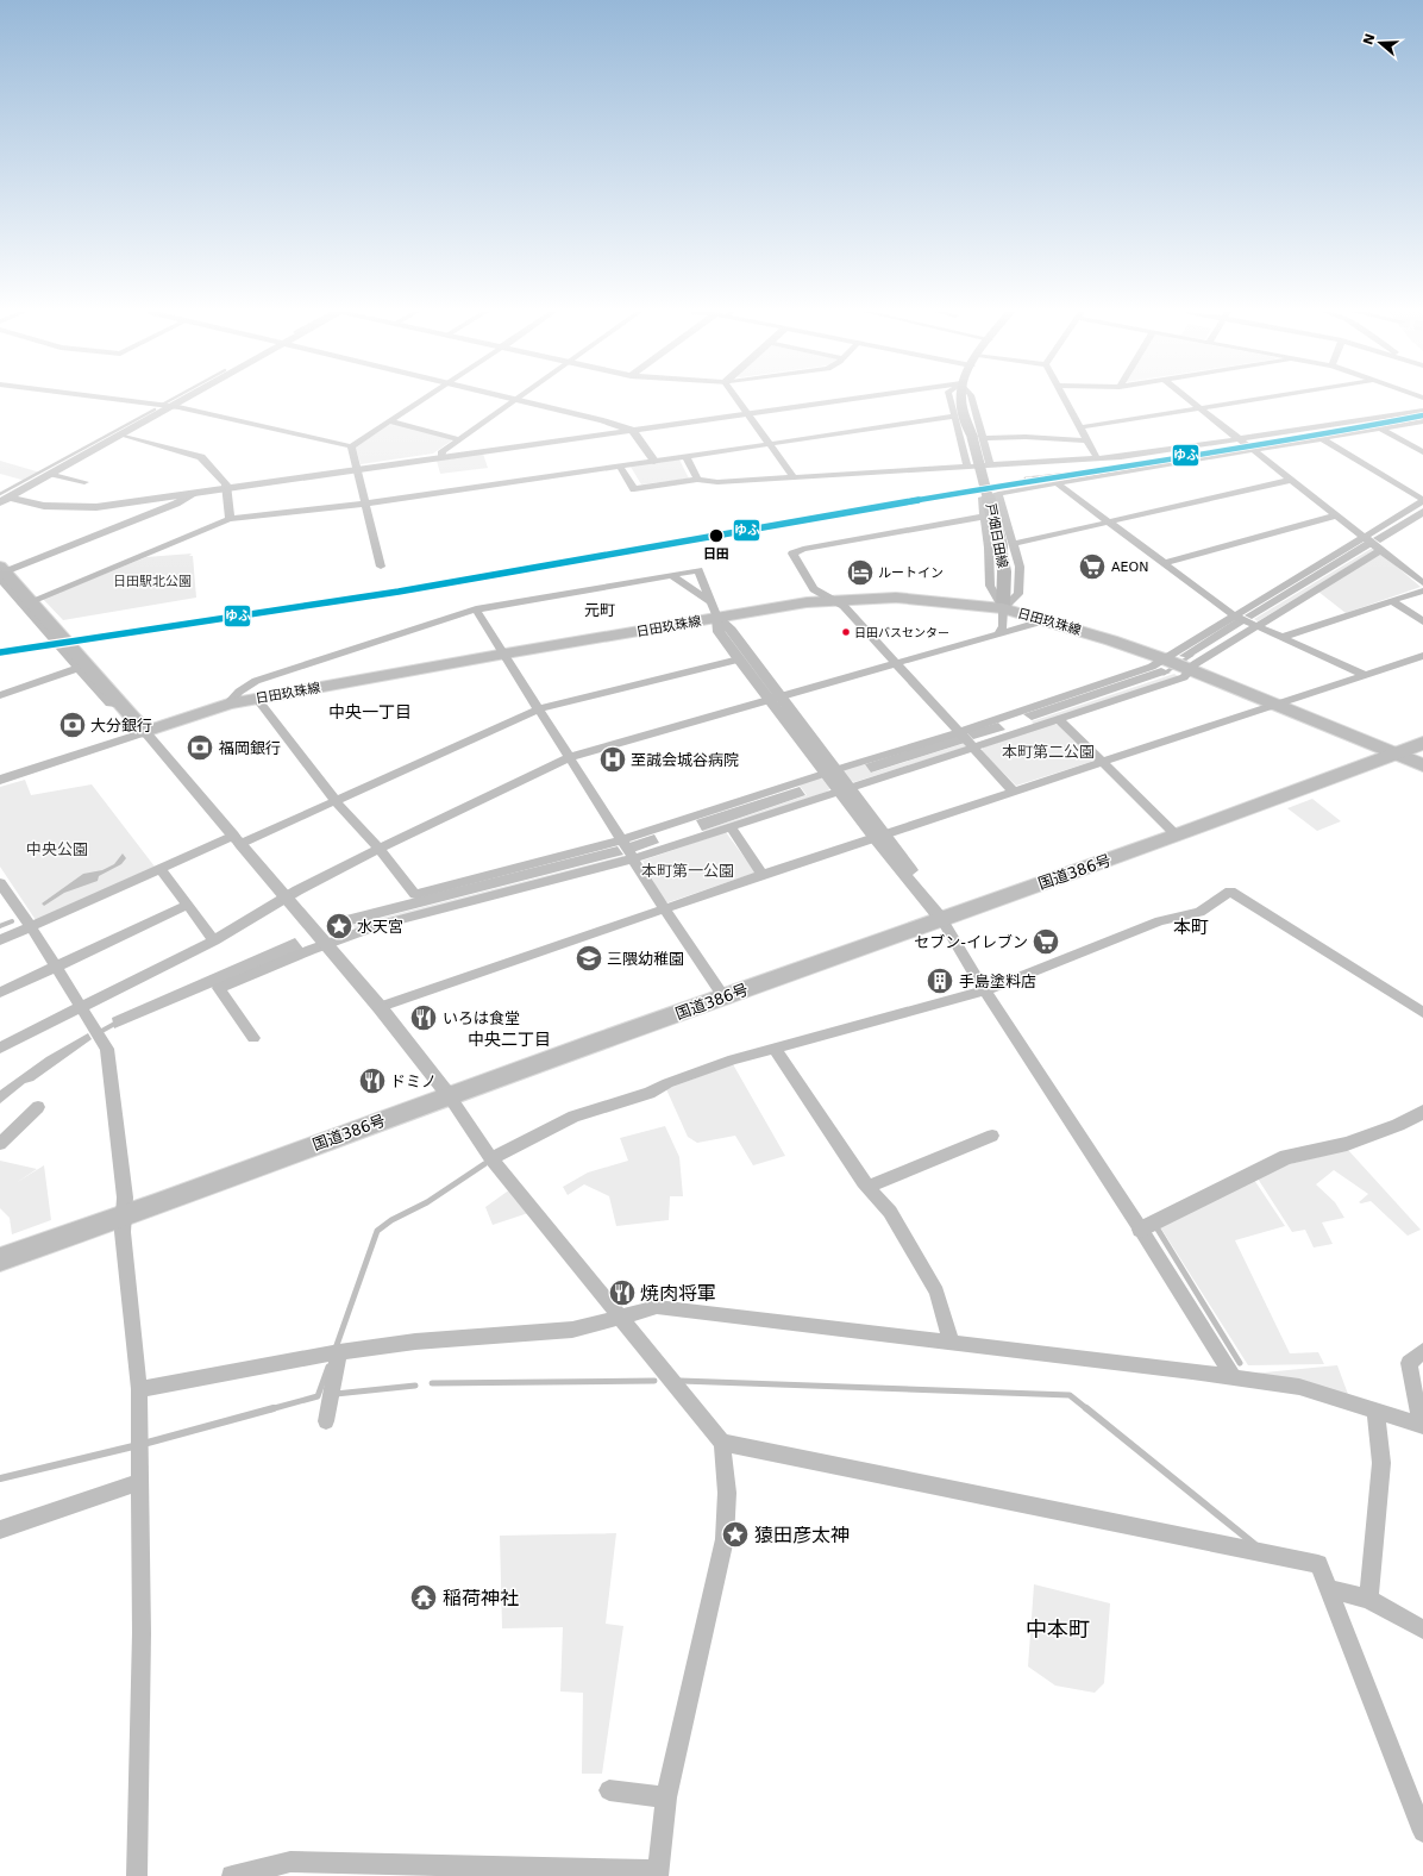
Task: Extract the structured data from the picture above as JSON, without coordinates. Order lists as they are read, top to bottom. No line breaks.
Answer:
{"streets":{"highway":["国道386号"],"main road":["戸畑日田線","日田玖珠線"]},"crossings":[["戸畑日田線","日田玖珠線"],["日田玖珠線","国道386号"]],"districts":["元町","中央一丁目","本町","中央二丁目","中本町"],"parks":["日田駅北公園","本町第二公園","中央公園","本町第一公園"],"places":{"other":["日田","日田バスセンター"],"supermarket":["AEON","セブン-イレブン"],"hotel":["ルートイン"],"bank":["大分銀行","福岡銀行"],"hospital":["至誠会城谷病院"],"place":["水天宮","猿田彦太神"],"school or university":["三隈幼稚園"],"building":["手島塗料店"],"restaurant":["いろは食堂","ドミノ","焼肉将軍"],"temple":["稲荷神社"]},"lines":["transit line ゆふ"],"north":"left"}
